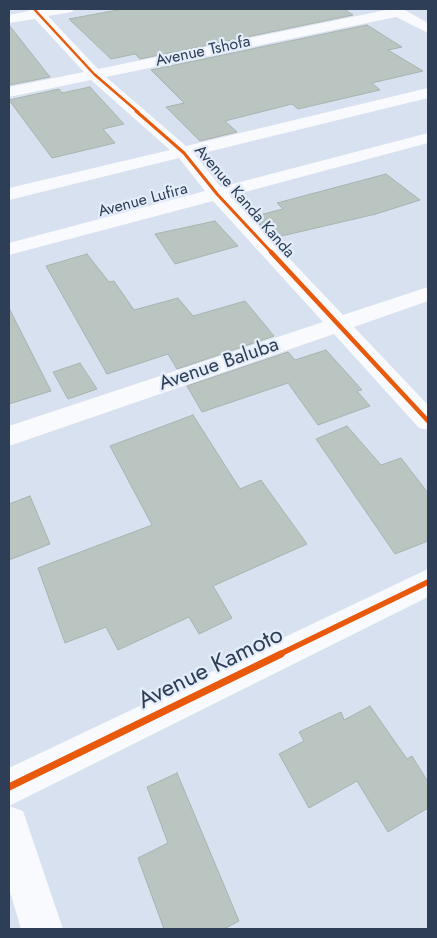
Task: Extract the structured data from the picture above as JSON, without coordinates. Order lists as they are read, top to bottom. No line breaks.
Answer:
{"streets":{"street":["Avenue Tshofa","Avenue Lufira","Avenue Kanda Kanda","Avenue Baluba","Avenue Kamoto"]},"crossings":[["Avenue Tshofa","Avenue Kanda Kanda"],["Avenue Lufira","Avenue Kanda Kanda"],["Avenue Kanda Kanda","Avenue Baluba"]]}
